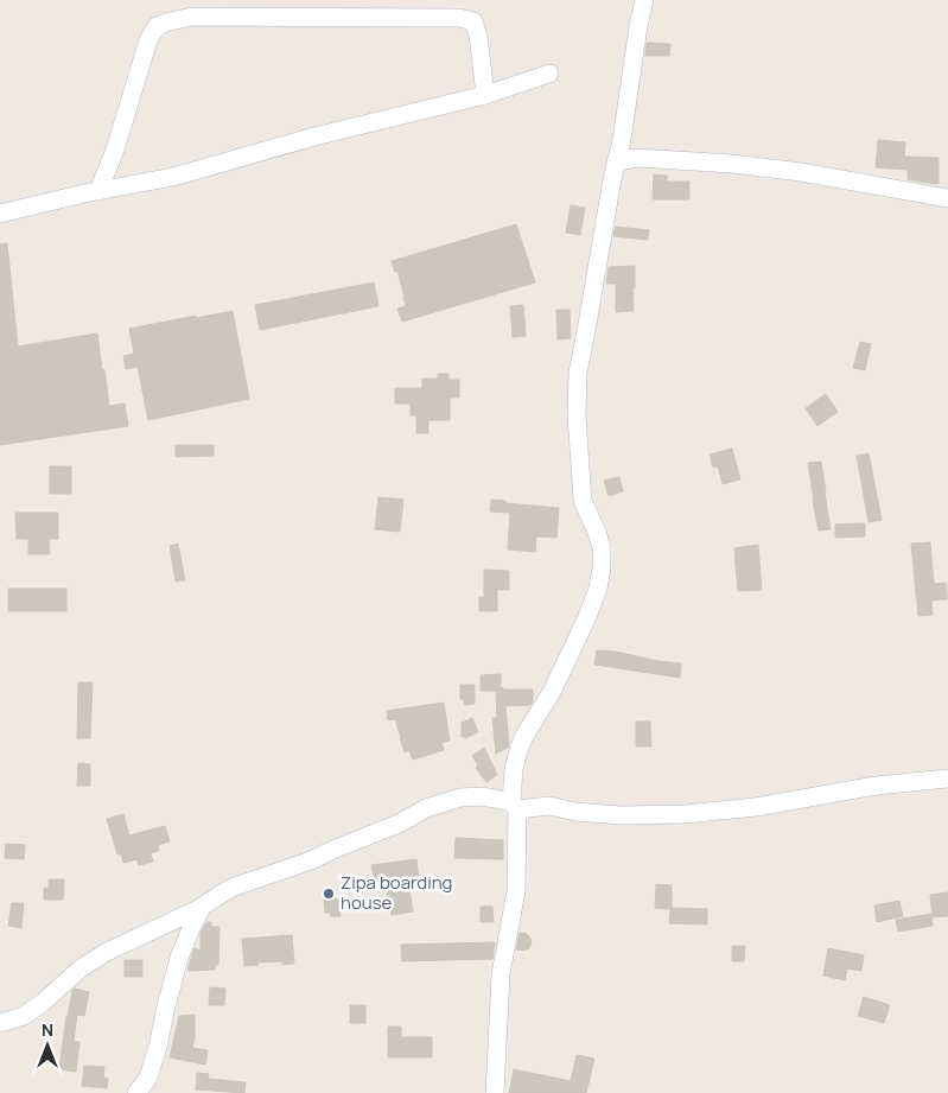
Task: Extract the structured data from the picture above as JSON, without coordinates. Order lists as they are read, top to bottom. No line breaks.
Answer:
{"places":["Zipa boarding house"],"north":"top"}
